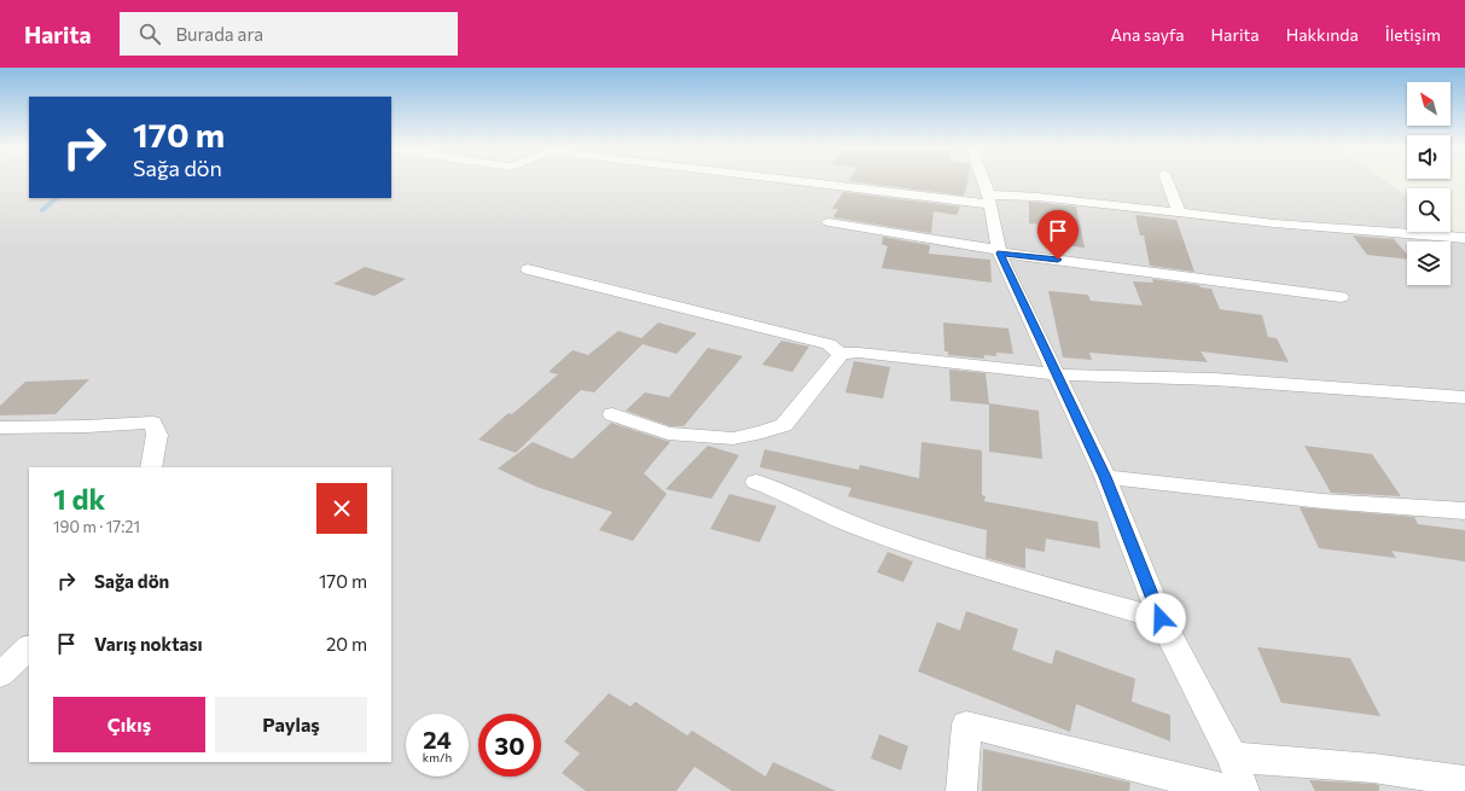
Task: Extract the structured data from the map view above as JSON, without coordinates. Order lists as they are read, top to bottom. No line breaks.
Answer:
{"north":"top left","page":{"header":"Harita","search":"Burada ara","nav":["Ana sayfa","Harita","Hakkında","İletişim"],"turn":["170 m","Sağa dön"],"heading":["1 dk","190 m · 17:21"],"list":[{"name":"Sağa dön","value":"170 m"},{"name":"Varış noktası","value":"20 m"}],"buttons":["Çıkış","Paylaş"],"speed":"24 km/h","limit":"30"}}
